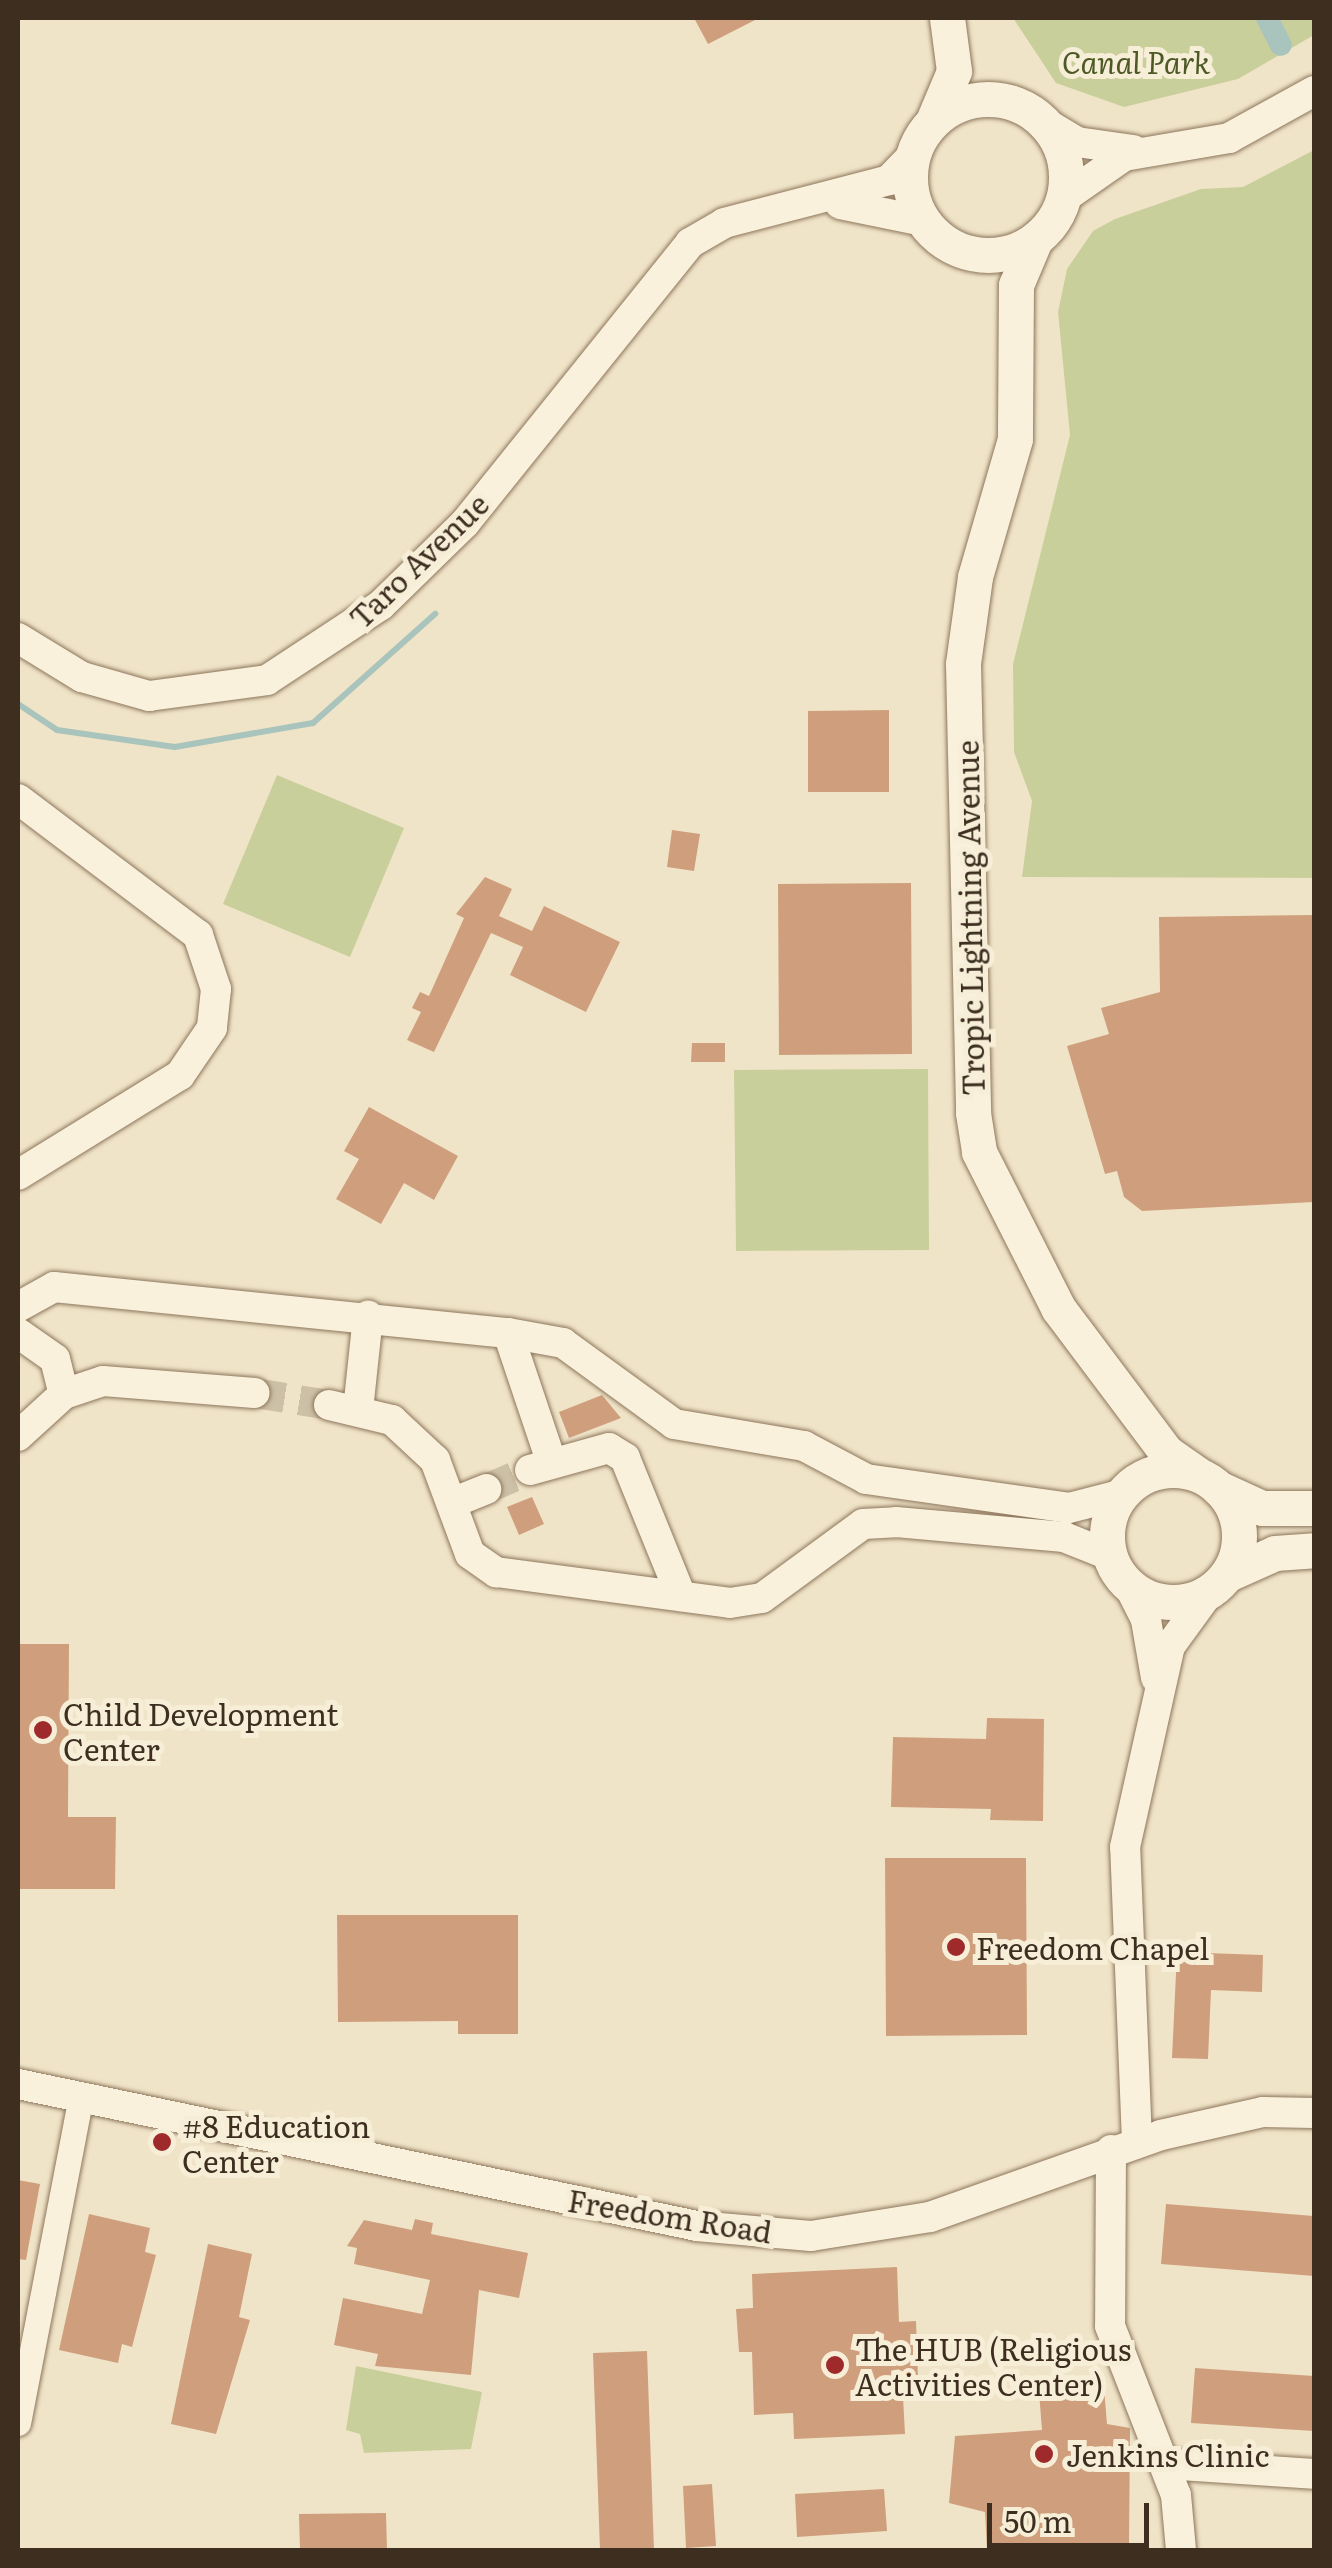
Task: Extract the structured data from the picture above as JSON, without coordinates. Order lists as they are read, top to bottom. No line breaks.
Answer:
{"streets":{"main road":["Tropic Lightning Avenue"],"street":["Taro Avenue","Freedom Road"]},"parks":["Canal Park"],"places":["Child Development Center","Freedom Chapel","#8 Education Center","The HUB (Religious Activities Center)","Jenkins Clinic"],"scale_bar":"50 m"}
